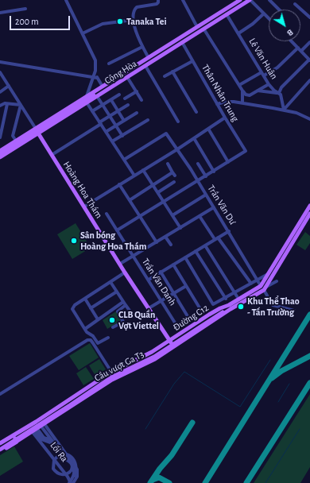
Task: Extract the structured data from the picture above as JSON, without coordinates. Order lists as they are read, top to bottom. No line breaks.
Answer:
{"streets":{"main road":["Cộng Hòa","Hoàng Hoa Thám","Đường C12","Cầu vượt Ga T3"],"street":["Lê Văn Huân","Thân Nhân Trung","Trần Văn Dư","Trần Văn Danh","Lối Ra"]},"crossings":[["Lê Văn Huân","Cộng Hòa"],["Cộng Hòa","Thân Nhân Trung"],["Cộng Hòa","Hoàng Hoa Thám"],["Hoàng Hoa Thám","Đường C12"],["Trần Văn Dư","Đường C12"],["Đường C12","Cầu vượt Ga T3"],["Đường C12","Lối Ra"]],"places":["Tanaka Tei","Sân bóng Hoàng Hoa Thám","Khu Thể Thao - Tấn Trường","CLB Quần Vợt Viettel"],"scale_bar":"200 m","north":"bottom right"}
